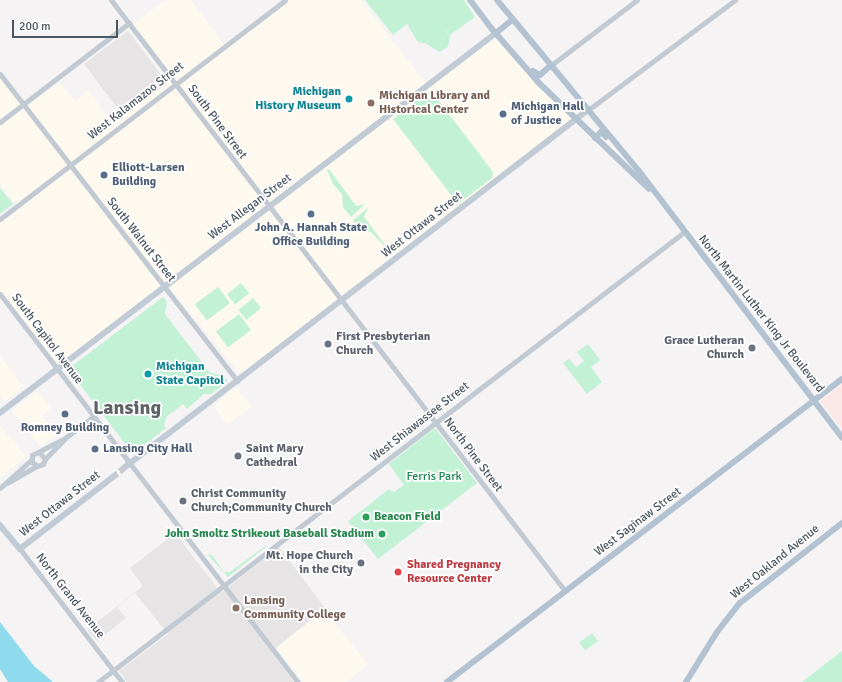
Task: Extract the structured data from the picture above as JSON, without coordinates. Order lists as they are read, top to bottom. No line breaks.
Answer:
{"streets":{"main road":["West Allegan Street","West Ottawa Street","North Martin Luther King Jr Boulevard","West Saginaw Street","West Oakland Avenue","North Grand Avenue"],"street":["West Kalamazoo Street","South Pine Street","South Walnut Street","South Capitol Avenue","West Shiawassee Street","North Pine Street"]},"crossings":[["West Kalamazoo Street","South Pine Street"],["West Kalamazoo Street","South Walnut Street"],["South Pine Street","West Allegan Street"],["South Pine Street","North Pine Street"],["West Allegan Street","South Walnut Street"],["West Allegan Street","South Capitol Avenue"],["West Ottawa Street","South Walnut Street"],["West Ottawa Street","South Capitol Avenue"],["West Ottawa Street","North Pine Street"],["West Ottawa Street","North Grand Avenue"],["North Martin Luther King Jr Boulevard","West Shiawassee Street"],["North Martin Luther King Jr Boulevard","West Saginaw Street"],["South Capitol Avenue","West Shiawassee Street"],["West Shiawassee Street","North Pine Street"],["West Shiawassee Street","North Grand Avenue"],["North Pine Street","West Saginaw Street"]],"districts":["Lansing"],"parks":["Ferris Park"],"places":["Michigan History Museum","Michigan Library and Historical Center","Michigan Hall of Justice","Elliott-Larsen Building","John A. Hannah State Office Building","First Presbyterian Church","Grace Lutheran Church","Michigan State Capitol","Romney Building","Lansing City Hall","Saint Mary Cathedral","Christ Community Church;Community Church","Beacon Field","John Smoltz Strikeout Baseball Stadium","Mt. Hope Church in the City","Shared Pregnancy Resource Center","Lansing Community College"],"scale_bar":"200 m"}
